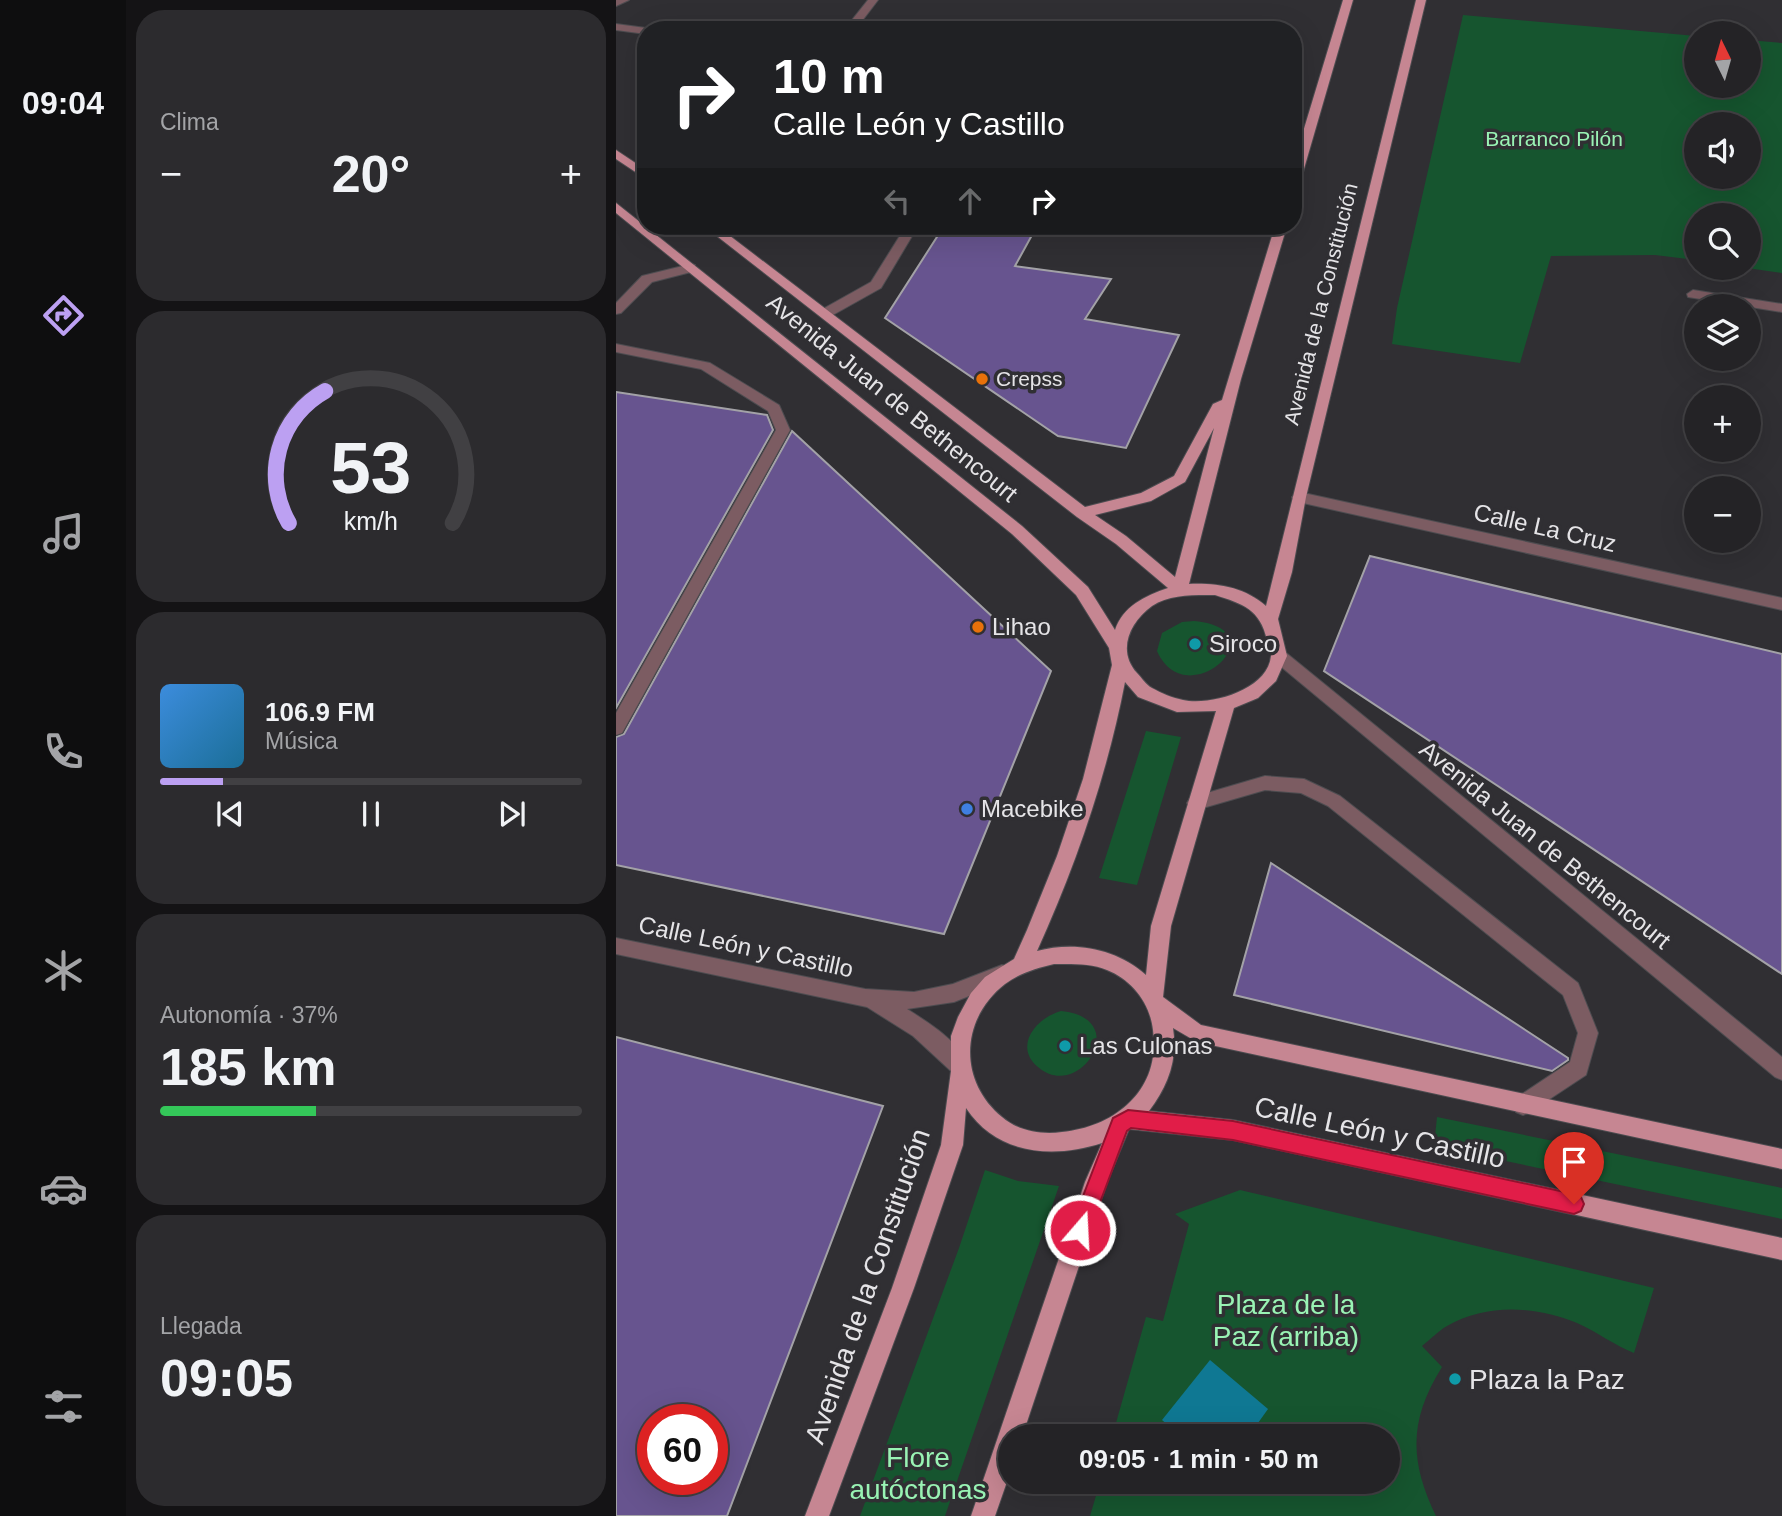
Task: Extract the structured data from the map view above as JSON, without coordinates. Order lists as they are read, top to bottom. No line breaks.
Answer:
{"streets":{"main road":["Avenida de la Constitución","Avenida Juan de Bethencourt","Calle León y Castillo"],"street":["Calle La Cruz"]},"crossings":[["Avenida de la Constitución","Avenida Juan de Bethencourt"],["Avenida de la Constitución","Calle La Cruz"],["Avenida de la Constitución","Calle León y Castillo"]],"parks":["Barranco Pilón","Plaza de la Paz (arriba)","Flore autóctonas"],"places":["Crepss","Lihao","Siroco","Macebike","Las Culonas","Plaza la Paz"],"north":"top","page":{"tabs":"09:04","tile":["Clima",["Autonomía · 37%","185 km"],["Llegada","09:05"]],"map_buttons":["+","−"],"turn":["10 m","Calle León y Castillo"],"heat":["−","20°","+"],"song":["106.9 FM","Música"],"limit":"60","trip":"09:05 · 1 min · 50 m","gauge":["53","km/h"]}}
